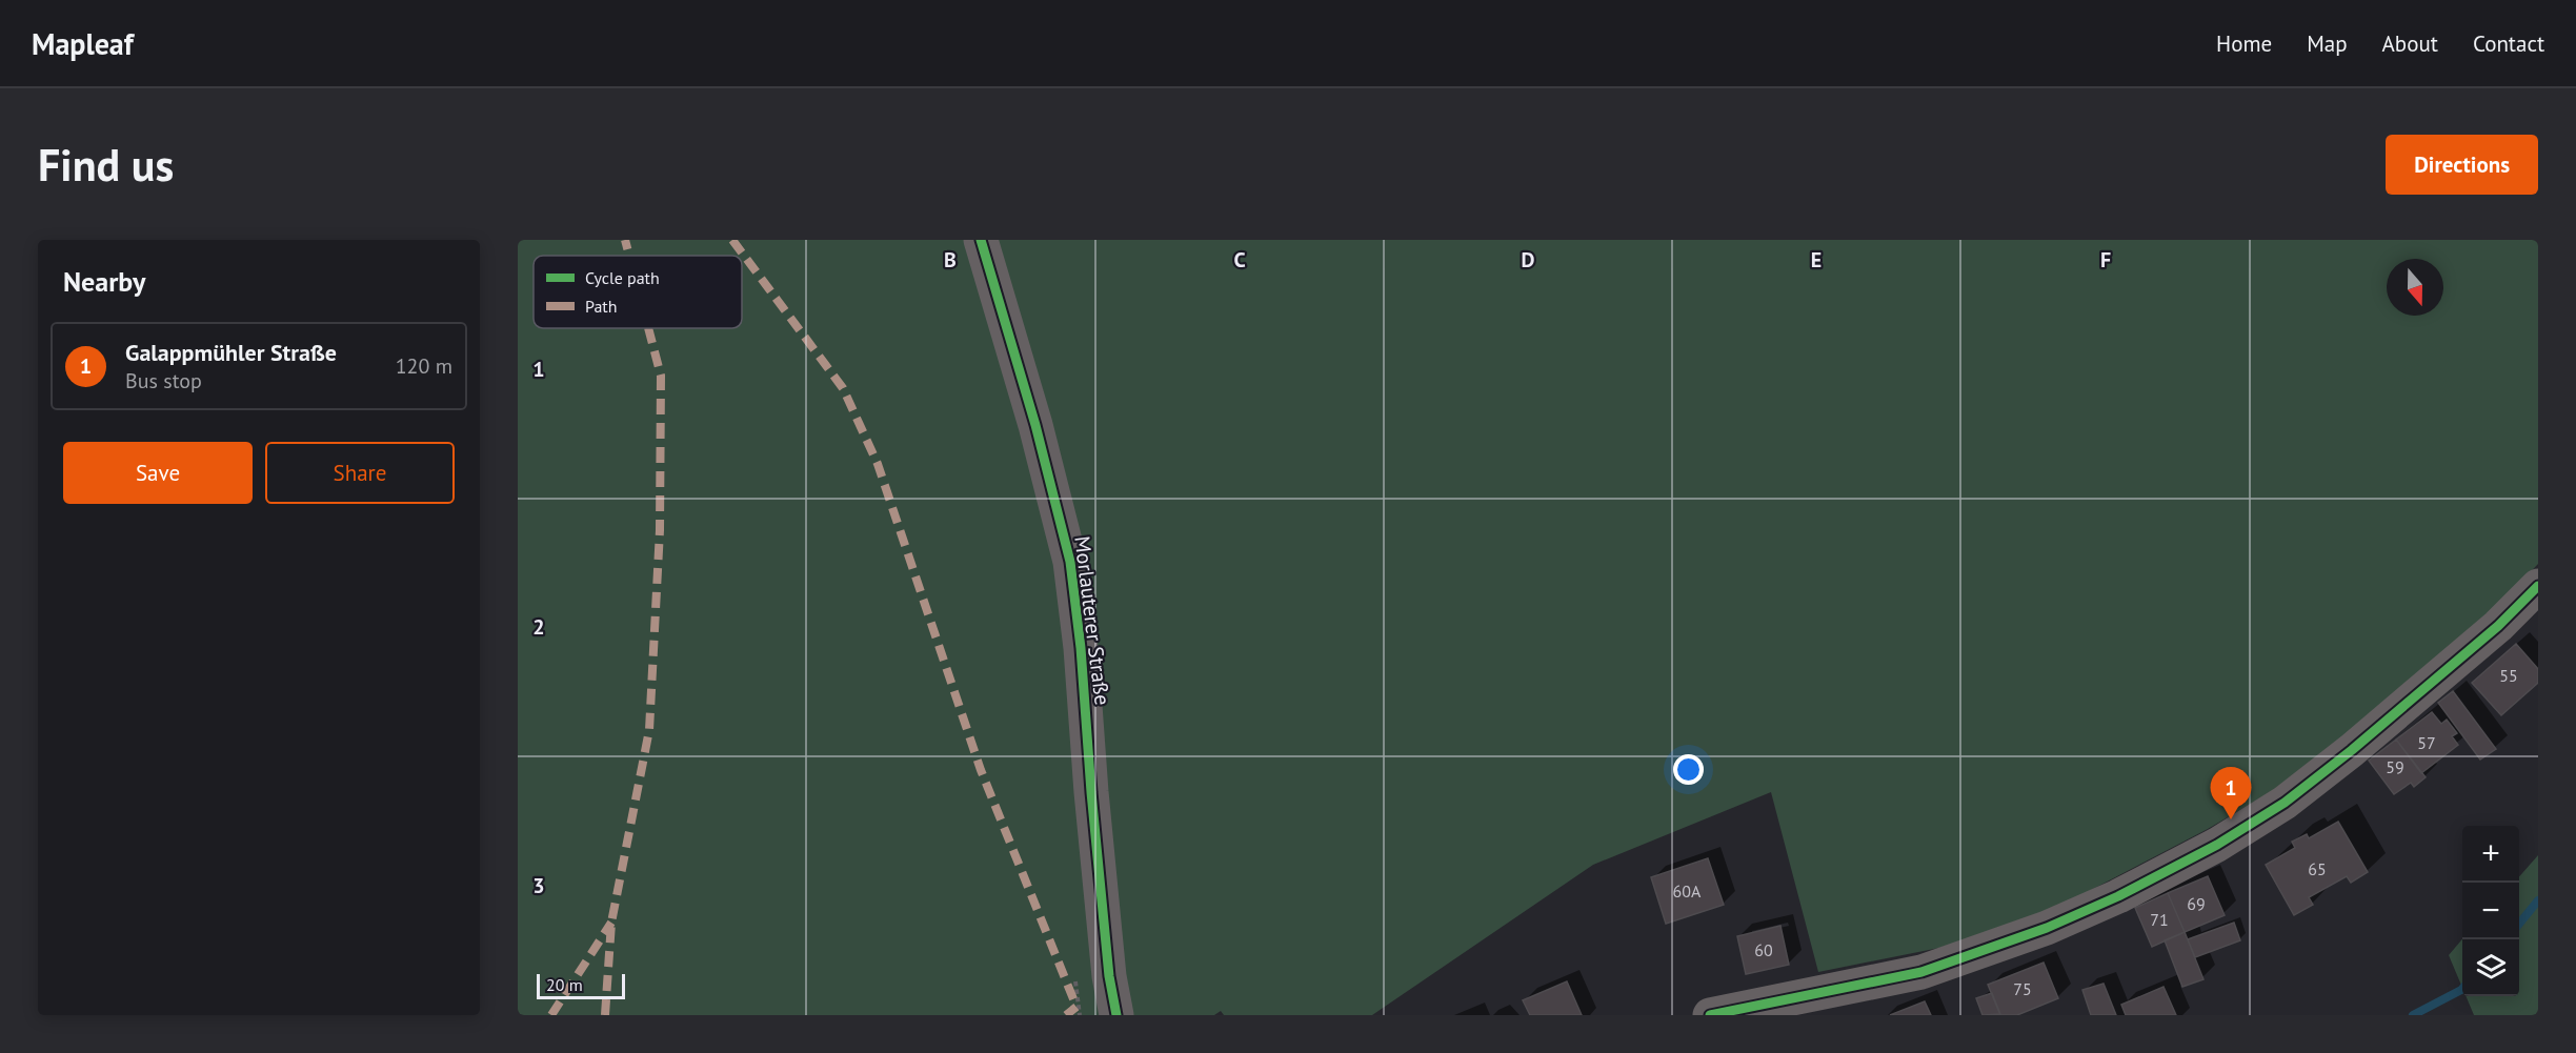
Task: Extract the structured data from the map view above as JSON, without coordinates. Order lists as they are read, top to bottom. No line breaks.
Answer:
{"streets":{"street":["Morlauterer Straße"]},"house_numbers":["55","57","59","65","60A","69","71","60","75"],"legend":["Cycle path","Path"],"scale_bar":"20 m","north":"bottom","page":{"header":"Mapleaf","nav":["Home","Map","About","Contact"],"buttons":["Directions",["Save","Share"]],"title":"Find us","heading":"Nearby","list":[{"mark":"1","name":"Galappmühler Straße","note":"Bus stop","value":"120 m"}],"pins":"1","map_buttons":["+","−"],"scale":"20 m"},"grid":{"columns":["B","C","D","E","F"],"rows":["1","2","3"]}}
